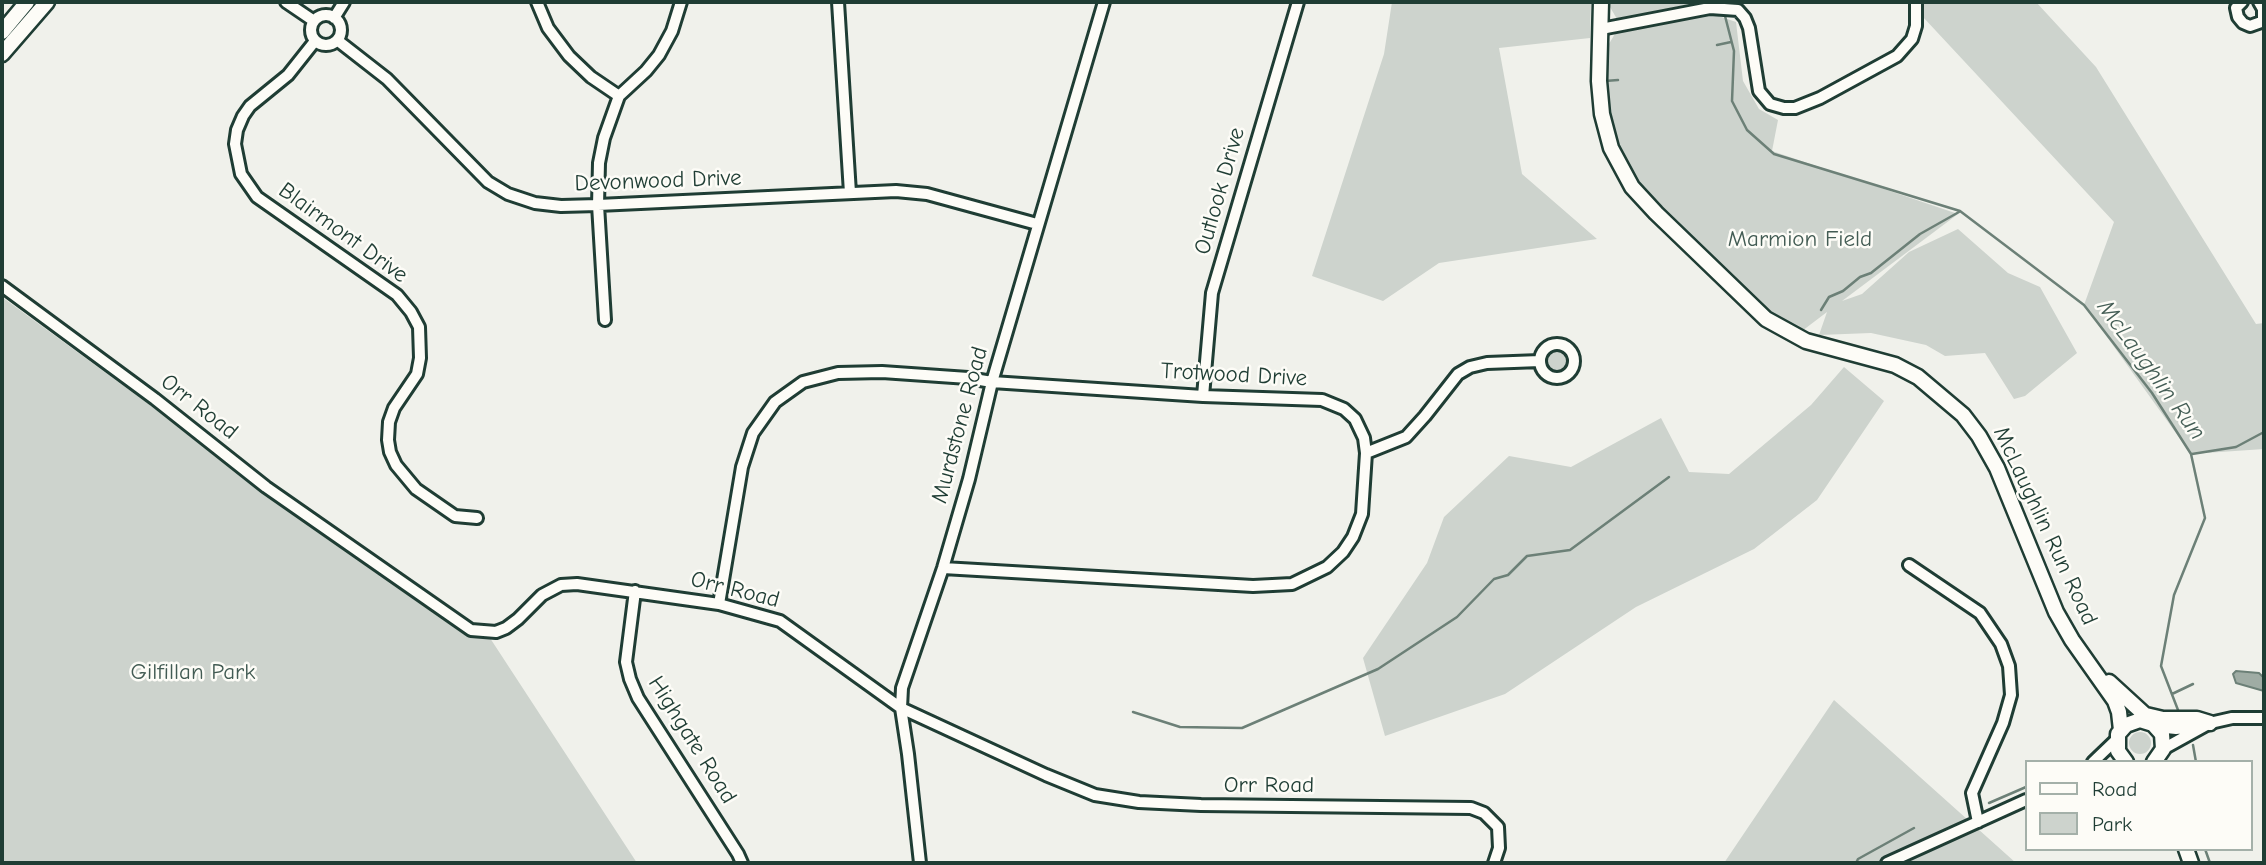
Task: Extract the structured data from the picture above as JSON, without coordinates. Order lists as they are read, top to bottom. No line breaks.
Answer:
{"streets":{"main road":["McLaughlin Run Road"],"street":["Devonwood Drive","Outlook Drive","Blairmont Drive","Trotwood Drive","Orr Road","Murdstone Road","Highgate Road"]},"crossings":[["Devonwood Drive","Blairmont Drive"],["Devonwood Drive","Murdstone Road"],["Outlook Drive","Trotwood Drive"],["Trotwood Drive","Orr Road"],["Trotwood Drive","Murdstone Road"],["Orr Road","Murdstone Road"],["Orr Road","Highgate Road"]],"water":["McLaughlin Run"],"parks":["Marmion Field","Gilfillan Park"],"legend":["Road","Park"]}
